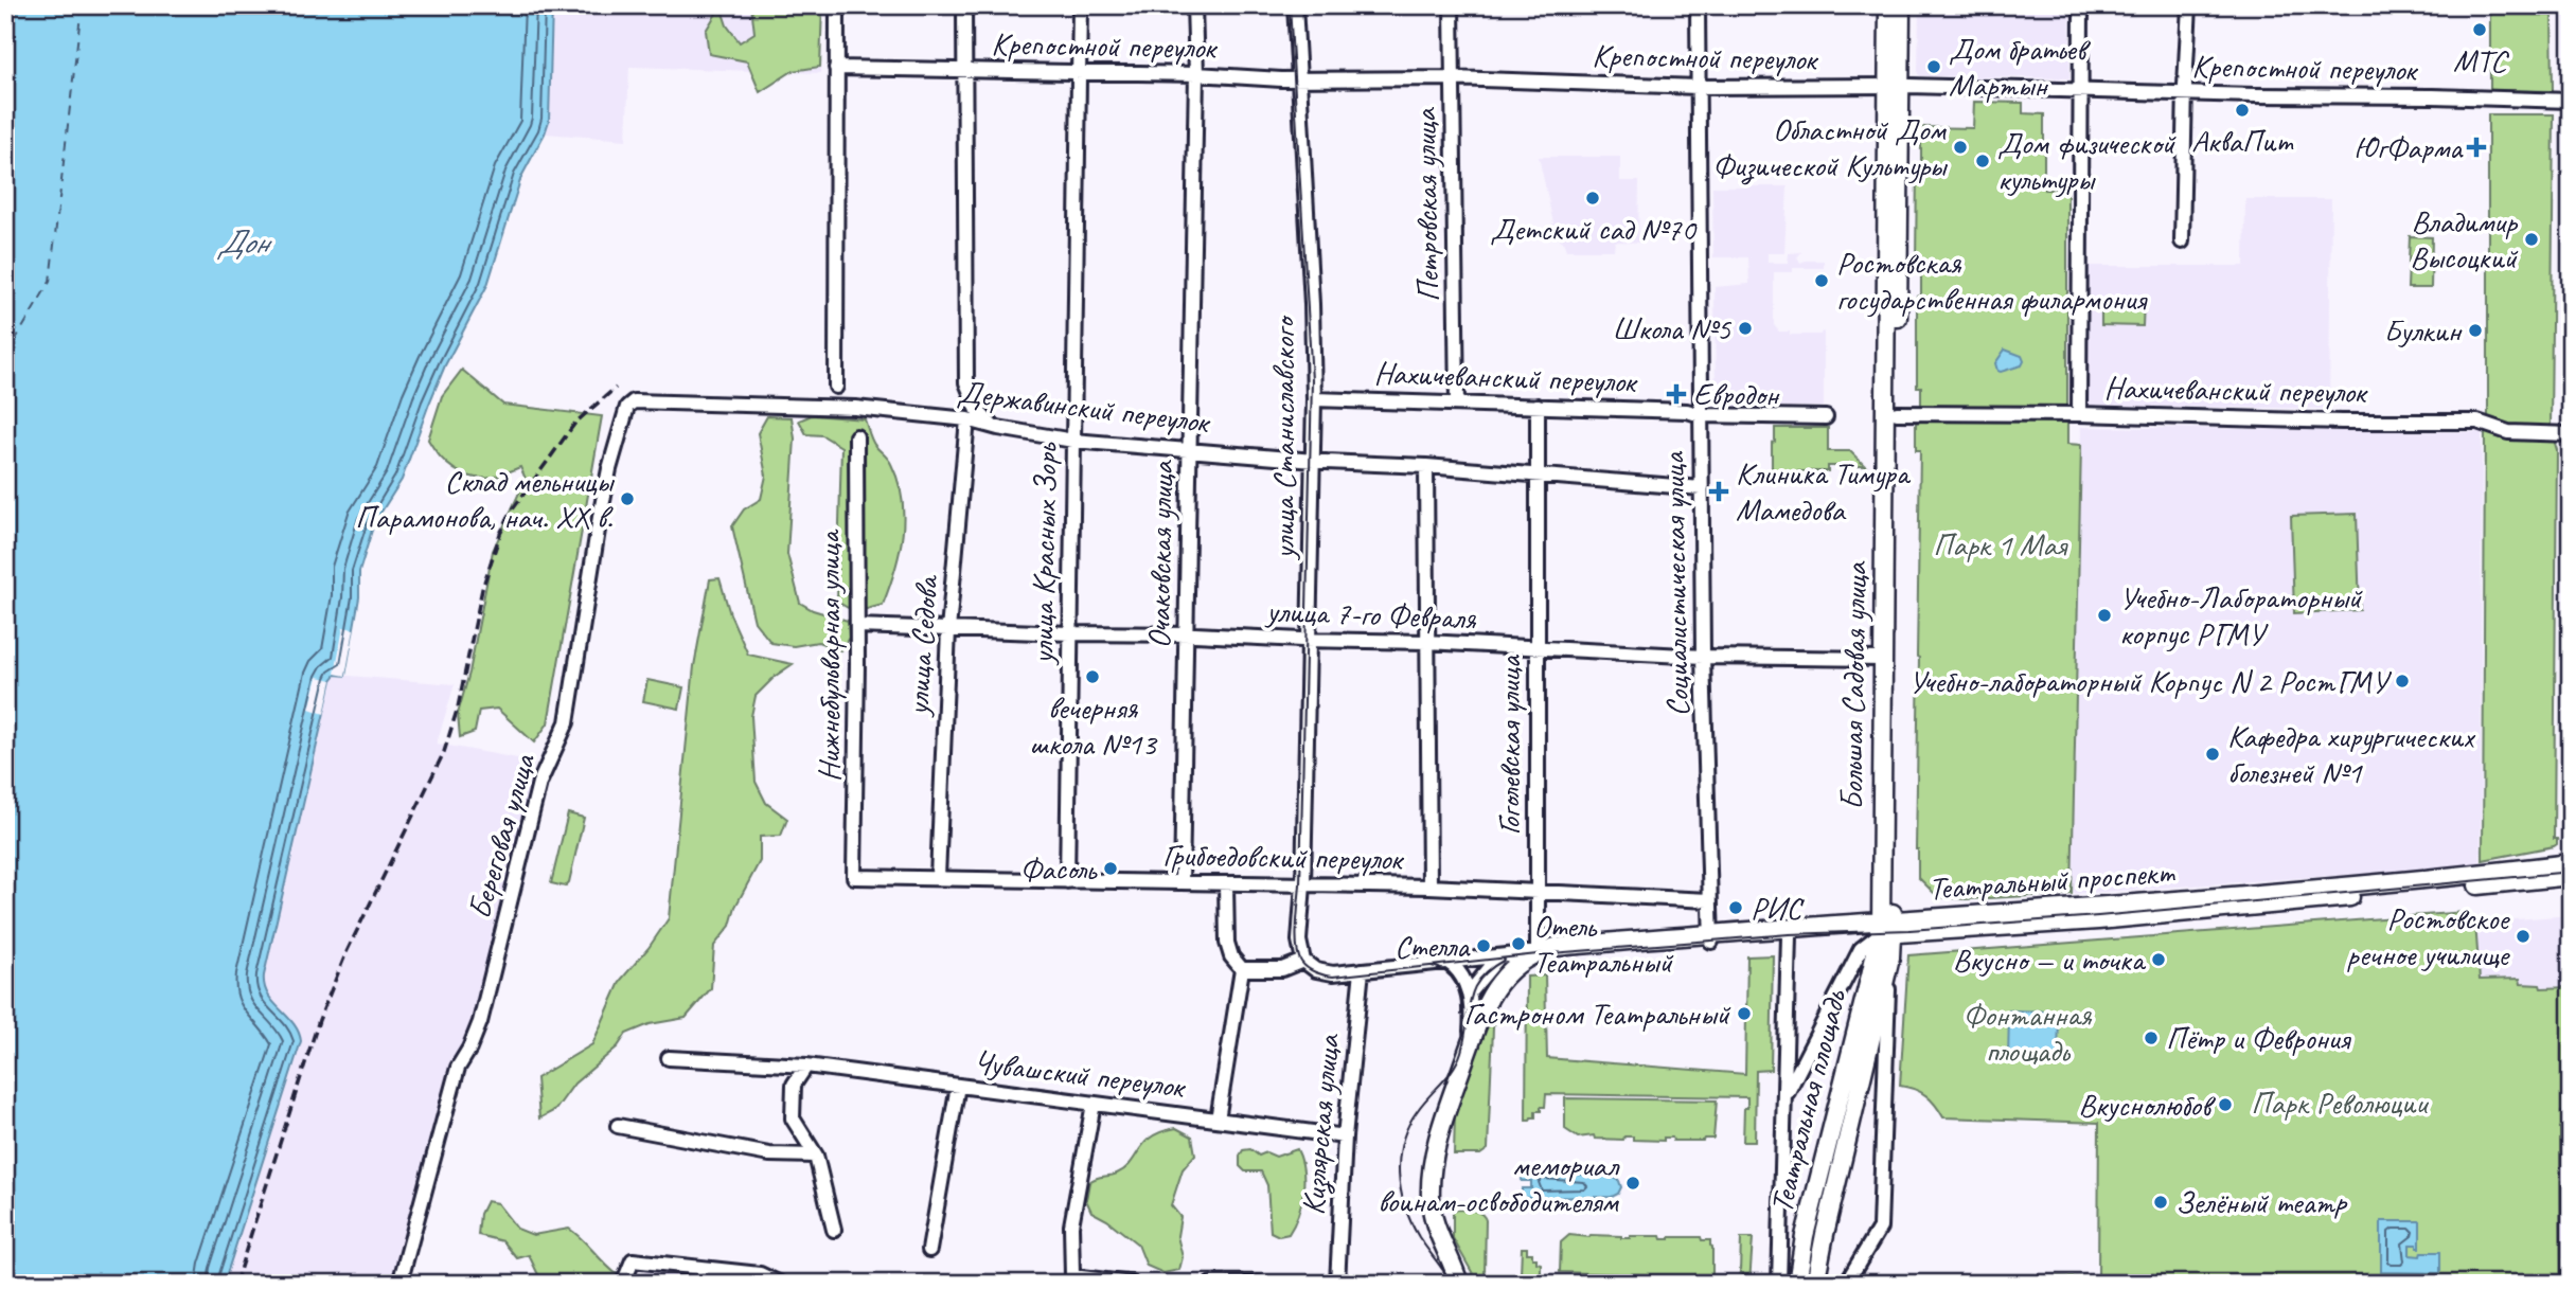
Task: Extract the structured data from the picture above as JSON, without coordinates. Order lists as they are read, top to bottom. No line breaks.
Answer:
{"streets":{"main road":["Большая Садовая улица","Театральный проспект","Театральная площадь"],"street":["Крепостной переулок","Петровская улица","Нахичеванский переулок","Державинский переулок","улица Станиславского","улица Красных Зорь","Очаковская улица","Социалистическая улица","улица 7-го Февраля","улица Седова","Нижнебульварная улица","Гоголевская улица","Береговая улица","Грибоедовский переулок","Чувашский переулок","Кизлярская улица"]},"crossings":[["Крепостной переулок","Петровская улица"],["Крепостной переулок","улица Станиславского"],["Крепостной переулок","улица Красных Зорь"],["Крепостной переулок","Очаковская улица"],["Крепостной переулок","Социалистическая улица"],["Крепостной переулок","Большая Садовая улица"],["Петровская улица","Нахичеванский переулок"],["Нахичеванский переулок","улица Станиславского"],["Нахичеванский переулок","Социалистическая улица"],["Нахичеванский переулок","Большая Садовая улица"],["Нахичеванский переулок","Гоголевская улица"],["Державинский переулок","улица Станиславского"],["Державинский переулок","улица Красных Зорь"],["Державинский переулок","Очаковская улица"],["Державинский переулок","Социалистическая улица"],["Державинский переулок","улица Седова"],["Державинский переулок","Гоголевская улица"],["Державинский переулок","Береговая улица"],["улица Станиславского","улица 7-го Февраля"],["улица Станиславского","Грибоедовский переулок"],["улица Станиславского","Театральный проспект"],["улица Красных Зорь","улица 7-го Февраля"],["улица Красных Зорь","Грибоедовский переулок"],["Очаковская улица","улица 7-го Февраля"],["Очаковская улица","Грибоедовский переулок"],["Социалистическая улица","улица 7-го Февраля"],["Социалистическая улица","Грибоедовский переулок"],["Социалистическая улица","Театральный проспект"],["улица 7-го Февраля","улица Седова"],["улица 7-го Февраля","Нижнебульварная улица"],["улица 7-го Февраля","Большая Садовая улица"],["улица 7-го Февраля","Гоголевская улица"],["улица Седова","Грибоедовский переулок"],["Нижнебульварная улица","Грибоедовский переулок"],["Большая Садовая улица","Театральный проспект"],["Большая Садовая улица","Театральная площадь"],["Гоголевская улица","Грибоедовский переулок"],["Гоголевская улица","Театральный проспект"],["Театральный проспект","Театральная площадь"],["Театральный проспект","Кизлярская улица"],["Чувашский переулок","Кизлярская улица"]],"water":["Дон"],"parks":["Парк 1 Мая","Фонтанная площадь","Парк Революции"],"places":{"other":["МТС","Дом братьев Мартын","АкваПит","Областной Дом Физической Культуры","Дом физической культуры","Детский сад №70","Владимир Высоцкий","Ростовская государственная филармония","Школа №5","Булкин","Склад мельницы Парамонова, нач. XX в.","Учебно-Лабораторный корпус РГМУ","вечерняя школа №13","Учебно-лабораторный Корпус N 2 РостГМУ","Кафедра хирургических болезней №1","Фасоль","РИС","Ростовское речное училище","Отель Театральный","Стелла","Вкусно — и точка","Гастроном Театральный","Пётр и Феврония","Вкуснолюбов","мемориал воинам-освободителям","Зелёный театр"],"health":["ЮгФарма","Евродон","Клиника Тимура Мамедова"]}}
